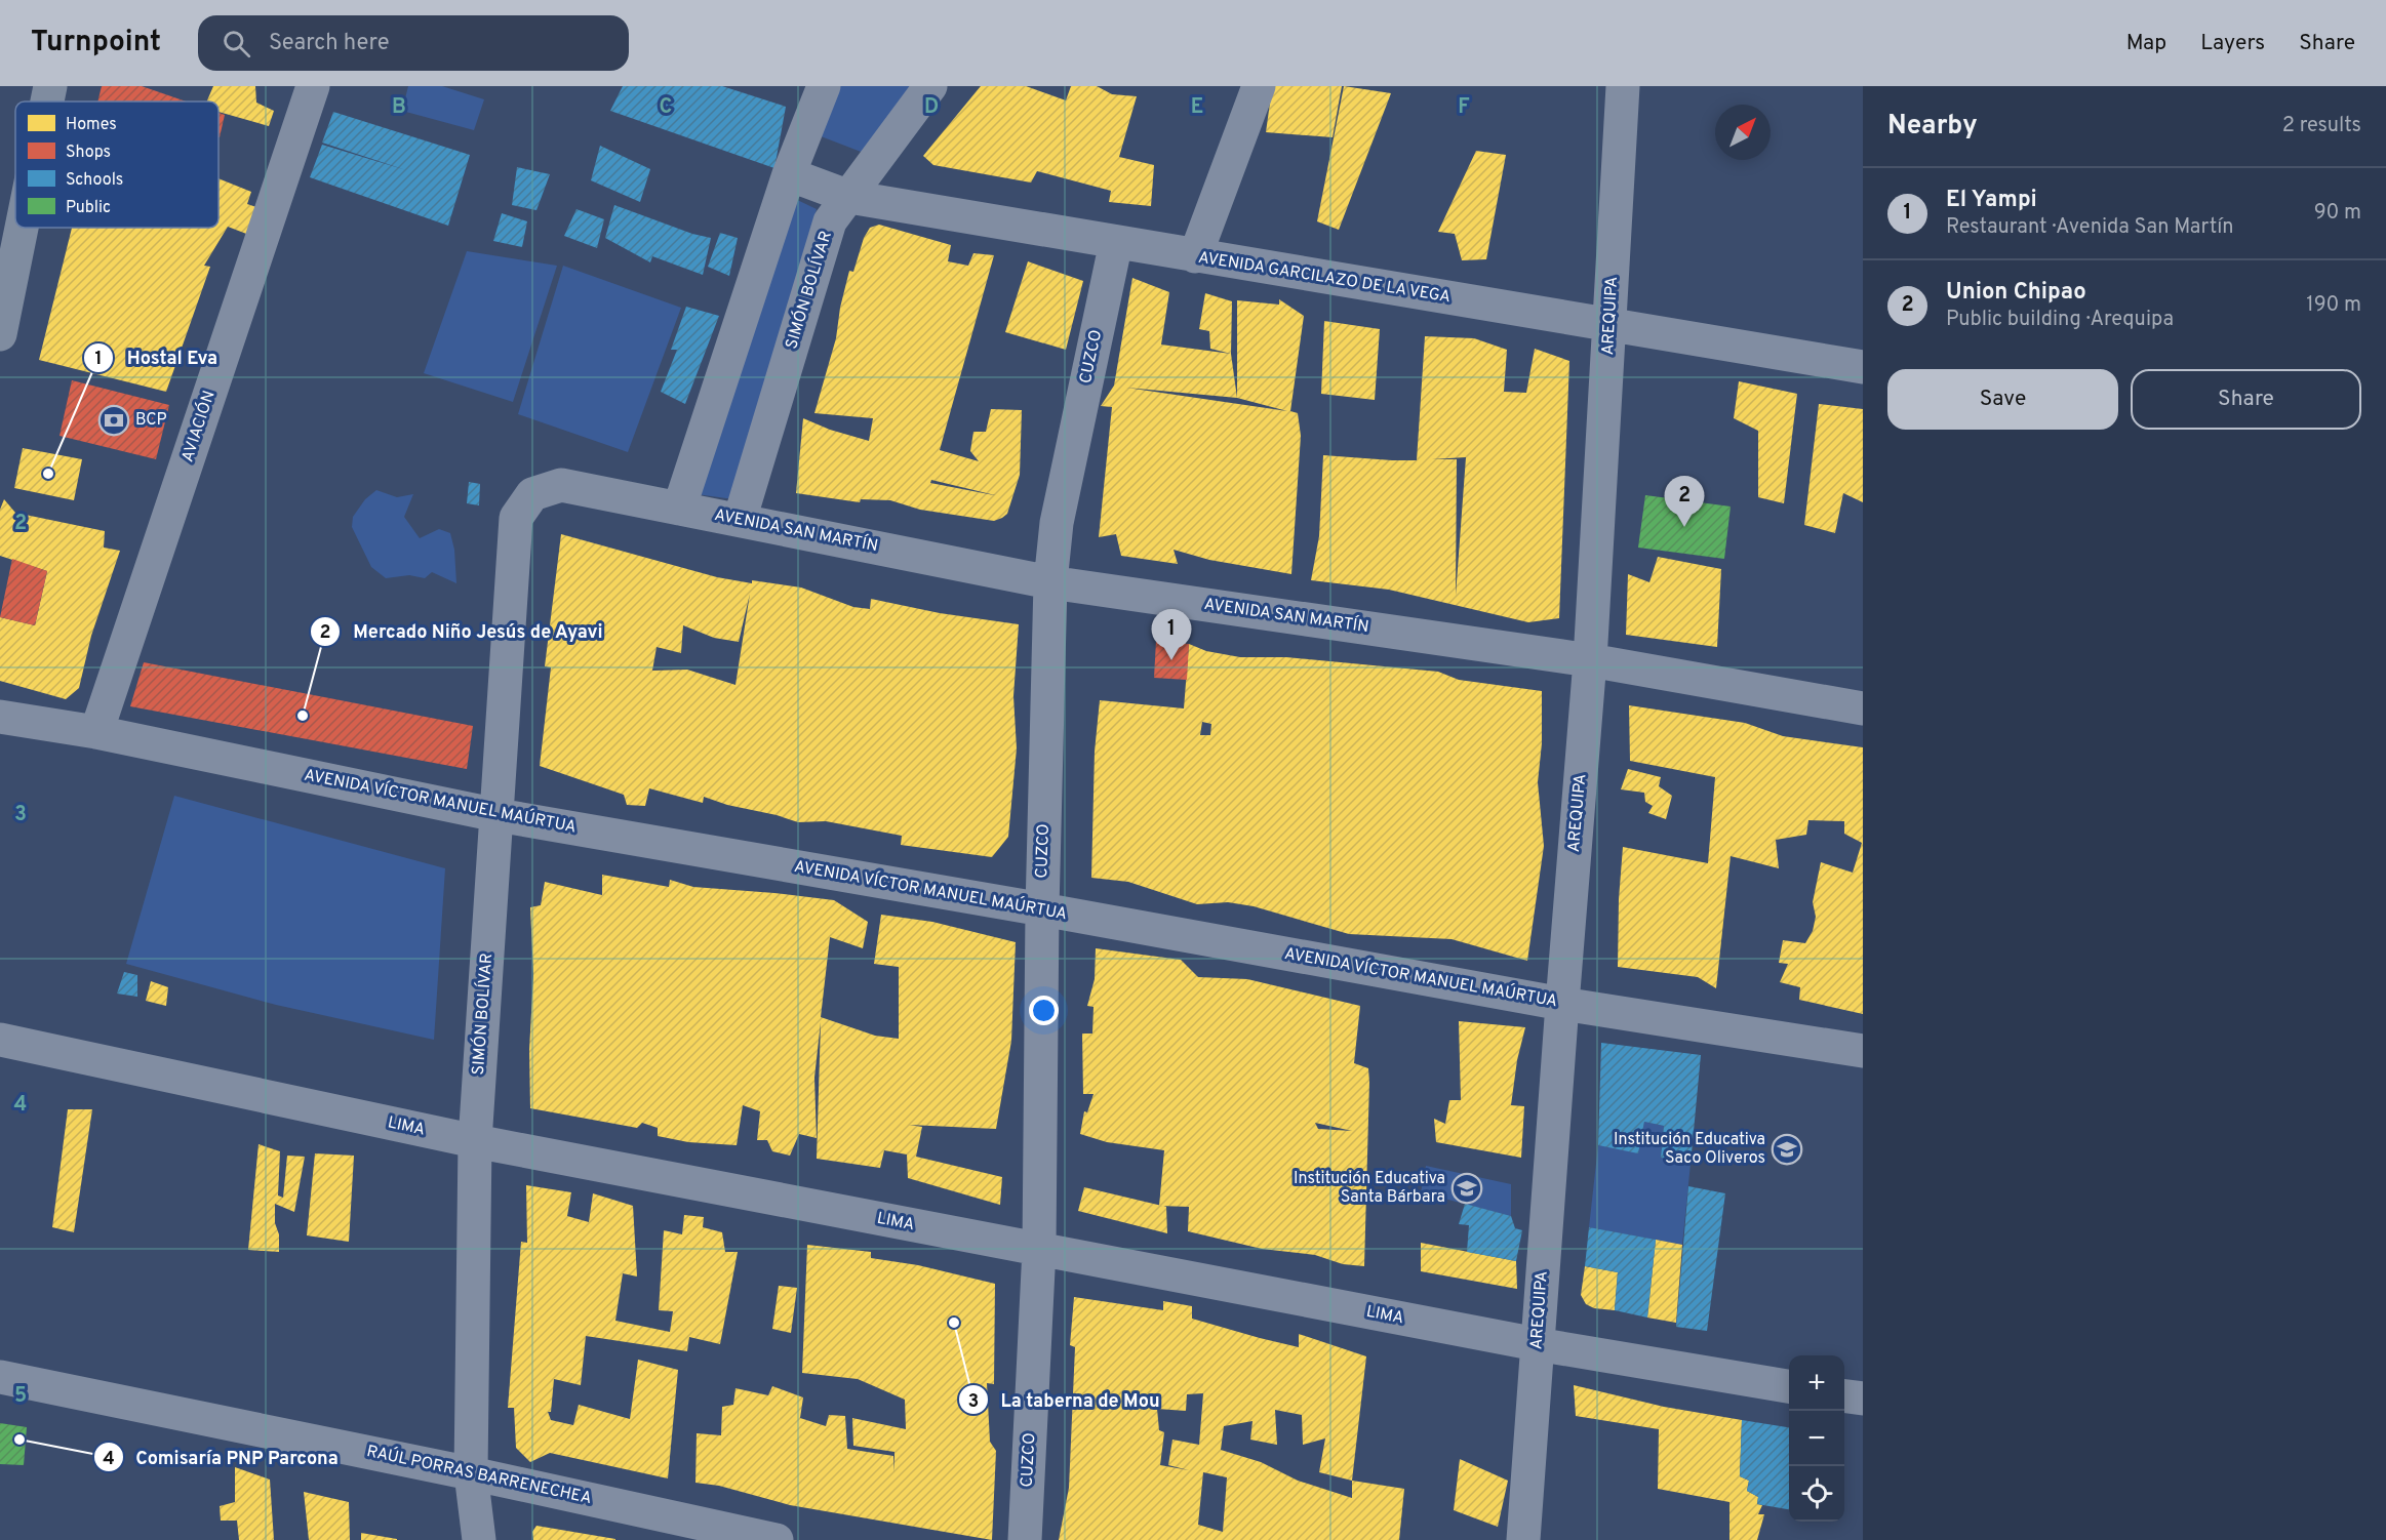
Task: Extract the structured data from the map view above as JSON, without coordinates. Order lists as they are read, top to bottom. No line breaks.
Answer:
{"streets":{"street":["AVENIDA GARCILAZO DE LA VEGA","SIMÓN BOLÍVAR","AREQUIPA","CUZCO","AVIACIÓN","AVENIDA SAN MARTÍN","AVENIDA VÍCTOR MANUEL MAÚRTUA","LIMA","RAÚL PORRAS BARRENECHEA"]},"crossings":[["AVENIDA GARCILAZO DE LA VEGA","SIMÓN BOLÍVAR"],["AVENIDA GARCILAZO DE LA VEGA","AREQUIPA"],["AVENIDA GARCILAZO DE LA VEGA","CUZCO"],["SIMÓN BOLÍVAR","AVENIDA SAN MARTÍN"],["SIMÓN BOLÍVAR","AVENIDA VÍCTOR MANUEL MAÚRTUA"],["SIMÓN BOLÍVAR","LIMA"],["SIMÓN BOLÍVAR","RAÚL PORRAS BARRENECHEA"],["AREQUIPA","AVENIDA SAN MARTÍN"],["AREQUIPA","AVENIDA VÍCTOR MANUEL MAÚRTUA"],["AREQUIPA","LIMA"],["CUZCO","AVENIDA SAN MARTÍN"],["CUZCO","AVENIDA VÍCTOR MANUEL MAÚRTUA"],["CUZCO","LIMA"],["AVIACIÓN","AVENIDA VÍCTOR MANUEL MAÚRTUA"]],"places":{"bank":["BCP"],"other":["Hostal Eva","Mercado Niño Jesús de Ayavi","La taberna de Mou","Comisaría PNP Parcona"],"school or university":["Institución Educativa Saco Oliveros","Institución Educativa Santa Bárbara"]},"legend":["Homes","Shops","Schools","Public"],"north":"top right","page":{"header":"Turnpoint","search":"Search here","nav":["Map","Layers","Share"],"heading":["Nearby","2 results"],"list":[{"mark":"1","name":"El Yampi","note":"Restaurant · Avenida San Martín","value":"90 m"},{"mark":"2","name":"Union Chipao","note":"Public building · Arequipa","value":"190 m"}],"buttons":["Save","Share"],"pins":["2","1"],"map_buttons":["+","−"]},"grid":{"columns":["B","C","D","E","F"],"rows":["2","3","4","5"]}}
